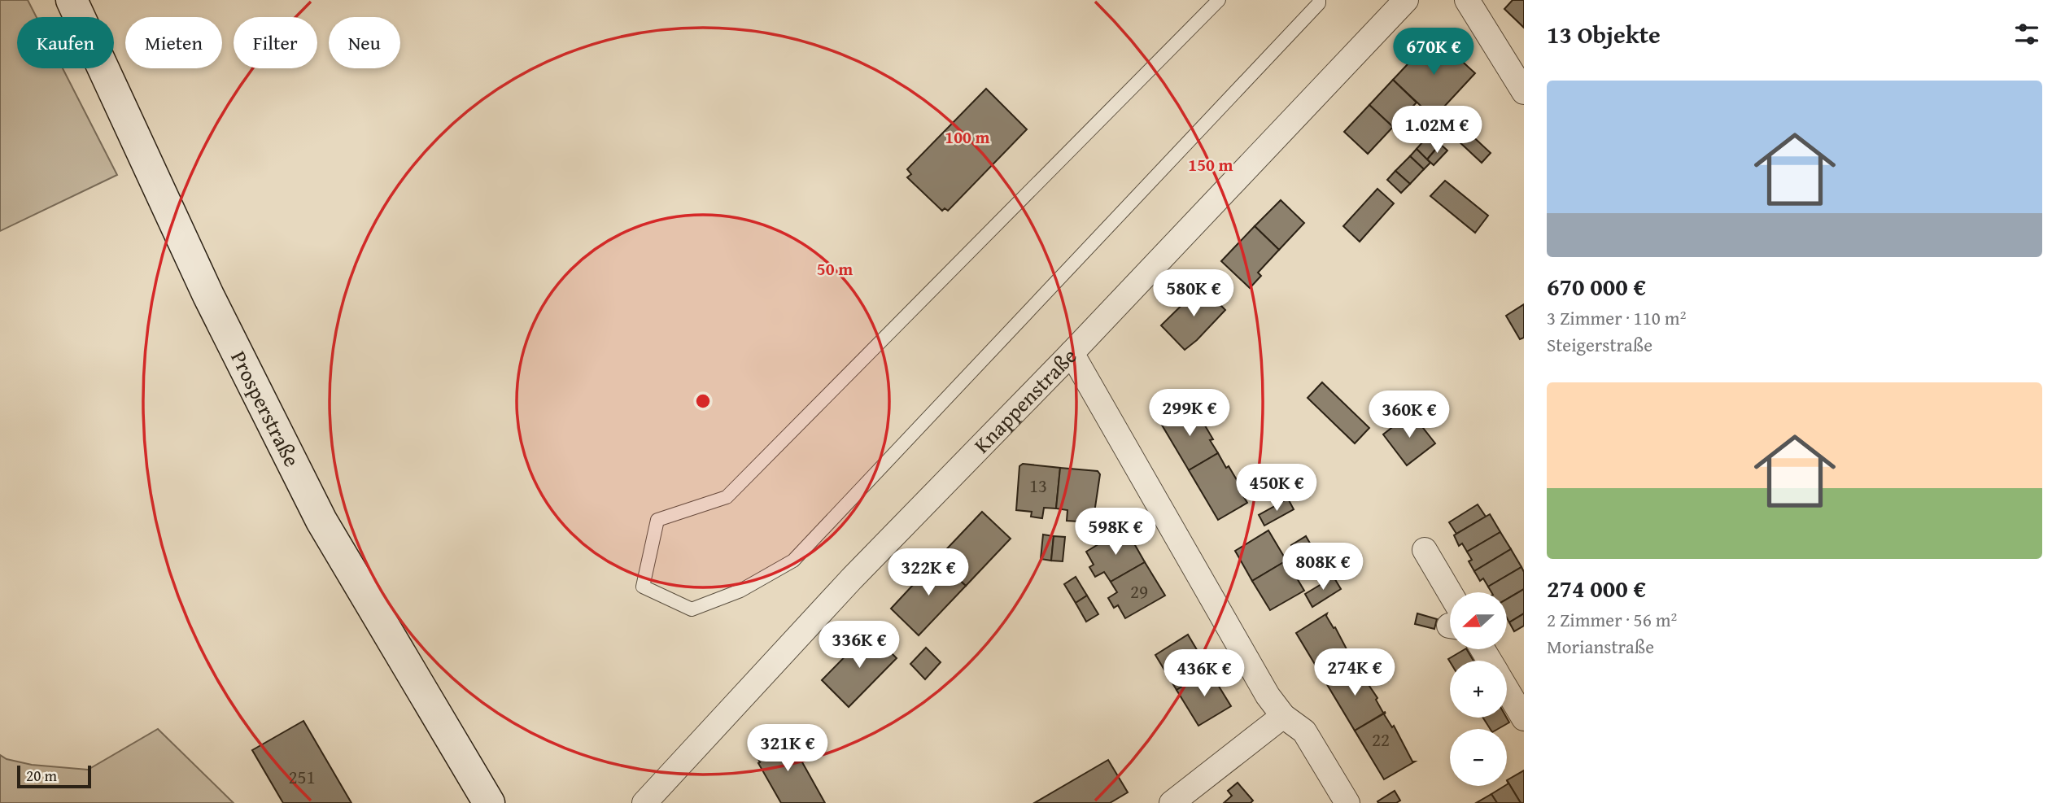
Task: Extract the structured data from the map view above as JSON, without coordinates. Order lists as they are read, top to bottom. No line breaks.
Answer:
{"streets":{"main road":["Prosperstraße"],"street":["Knappenstraße"]},"house_numbers":["13","29","22","251"],"scale_bar":"20 m","north":"left","page":{"heading":"13 Objekte","chip":["Kaufen","Mieten","Filter","Neu"],"price":["670K €","1.02M €","580K €","299K €","360K €","450K €","598K €","808K €","322K €","336K €","274K €","436K €","321K €"],"list":[{"name":"670 000 €","note":"3 Zimmer · 110 m² · Steigerstraße"},{"name":"274 000 €","note":"2 Zimmer · 56 m² · Morianstraße"}],"map_buttons":["+","−"],"scale":"20 m"},"rings":["100 m","150 m","50 m"]}
